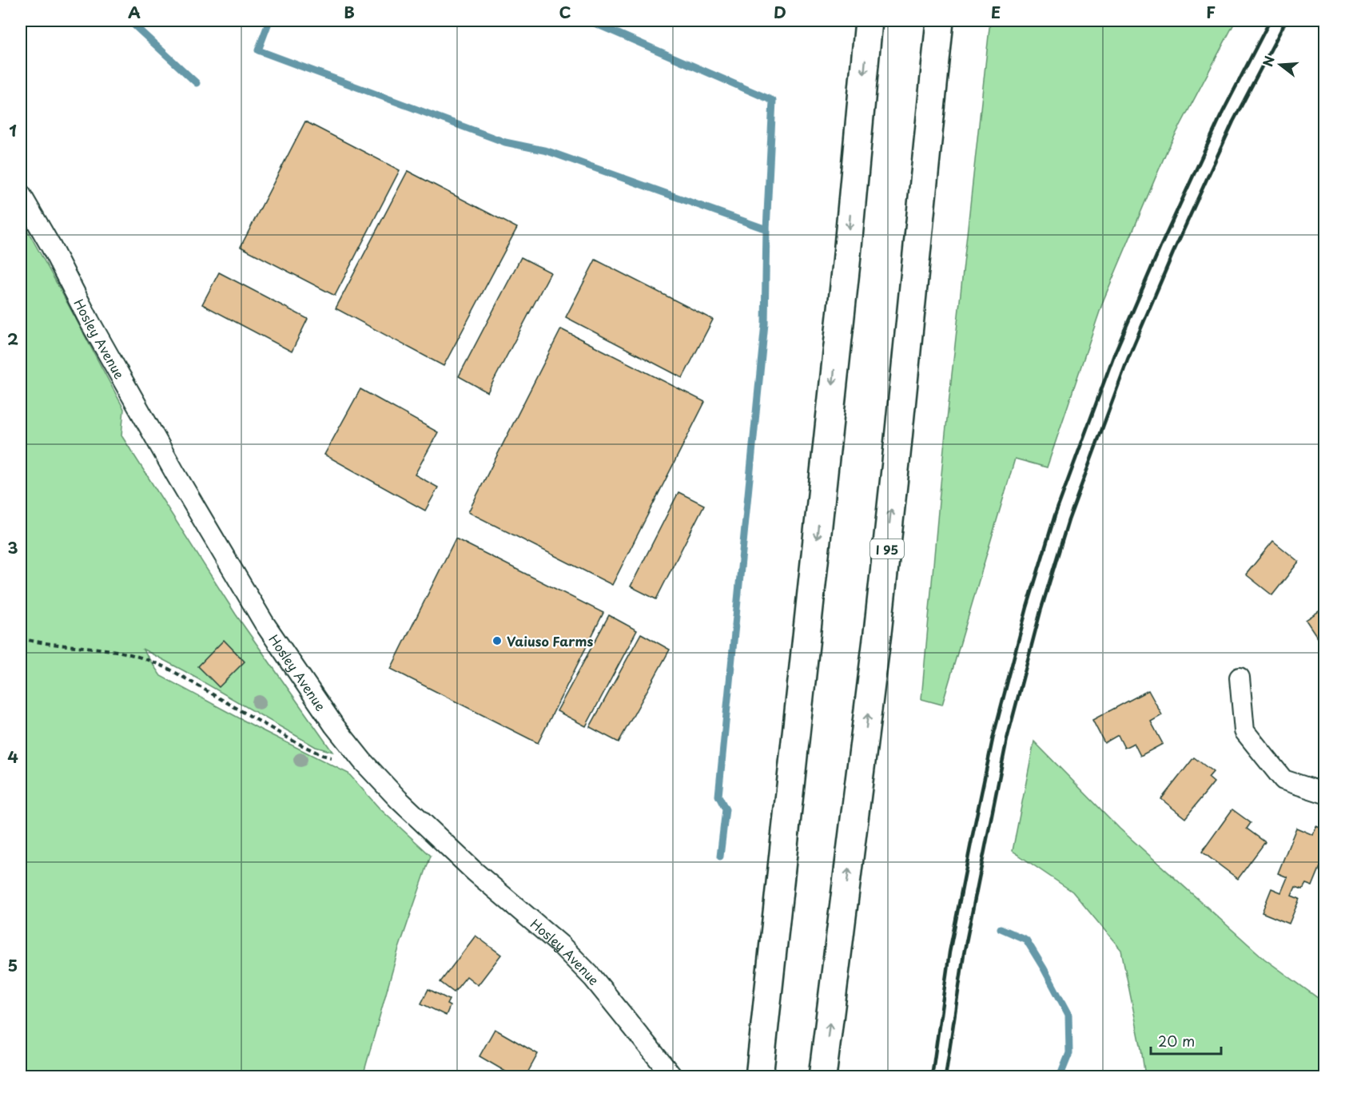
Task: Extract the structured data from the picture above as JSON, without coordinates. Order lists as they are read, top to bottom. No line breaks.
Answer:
{"streets":{"highway":["I 95"],"street":["Hosley Avenue"]},"places":["Vaiuso Farms"],"scale_bar":"20 m","north":"left","grid":{"columns":["A","B","C","D","E","F"],"rows":["1","2","3","4","5"]}}
